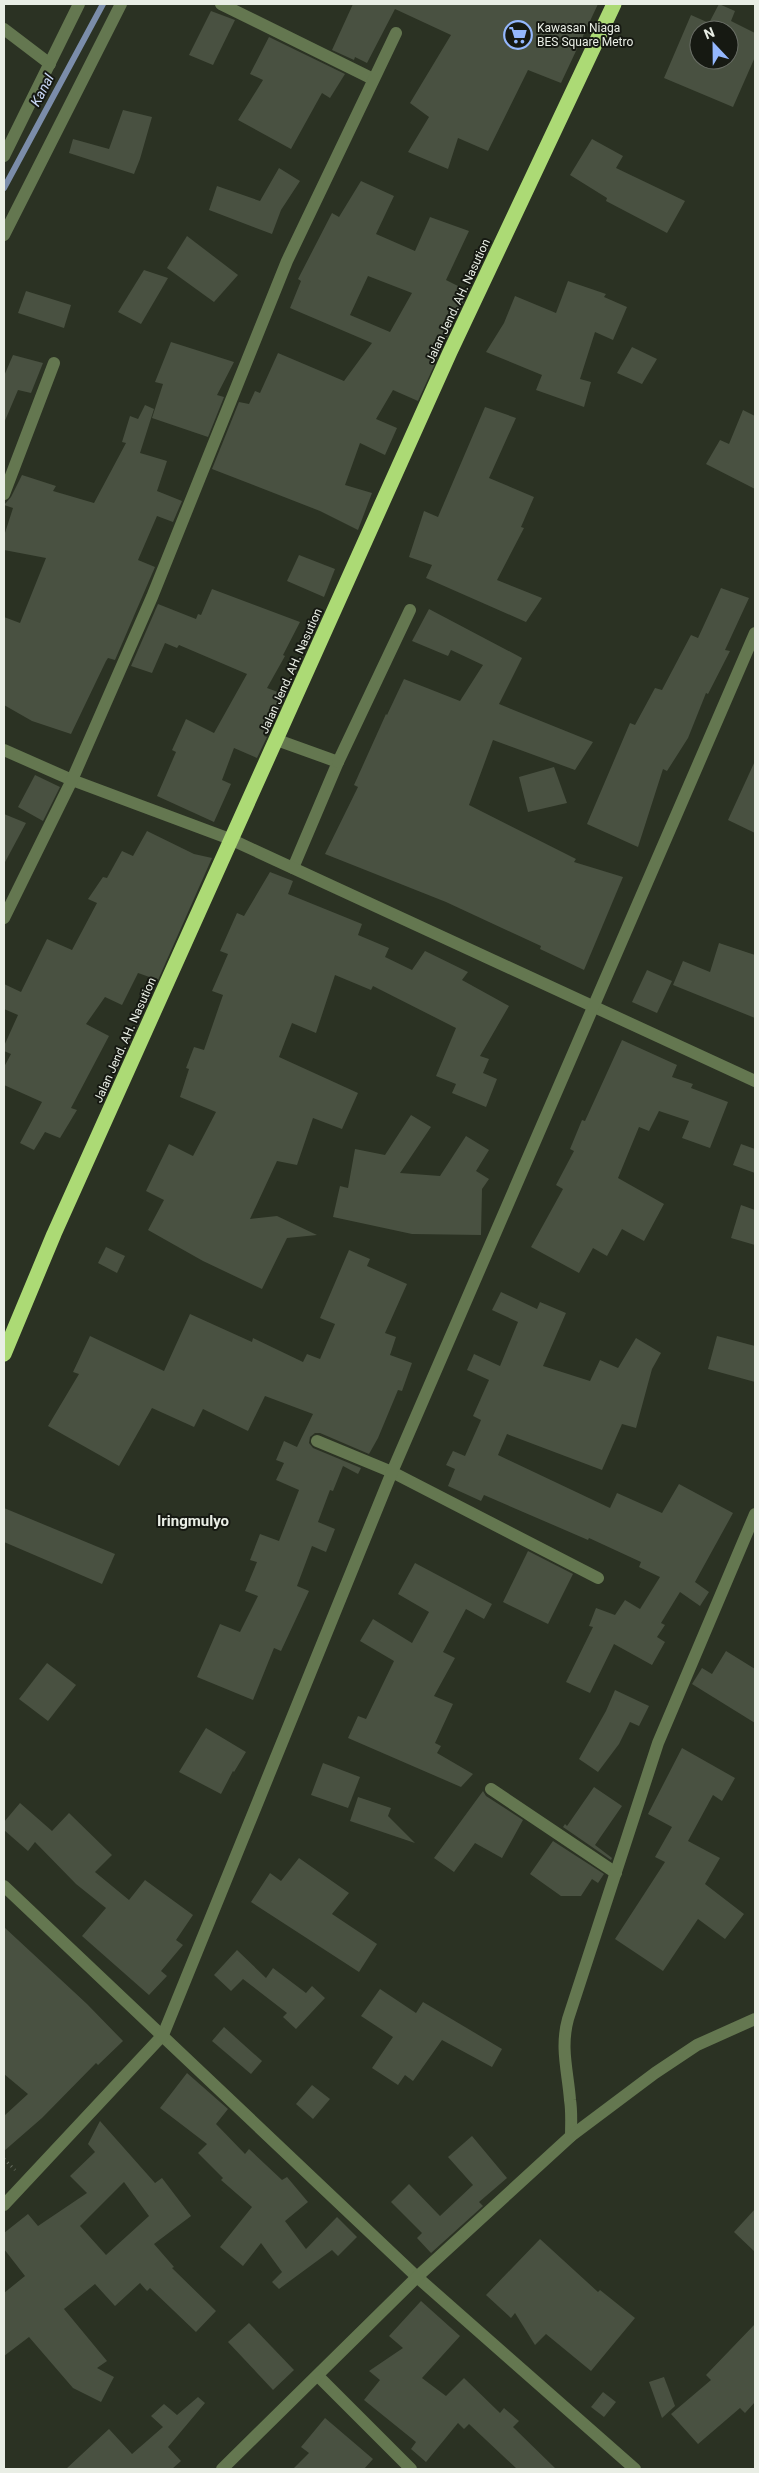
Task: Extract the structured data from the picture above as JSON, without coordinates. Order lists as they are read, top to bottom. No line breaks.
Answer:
{"streets":{"highway":["Jalan Jend. AH. Nasution"]},"districts":["Iringmulyo"],"water":["Kanal"],"places":{"supermarket":["Kawasan Niaga BES Square Metro"]},"north":"top"}
